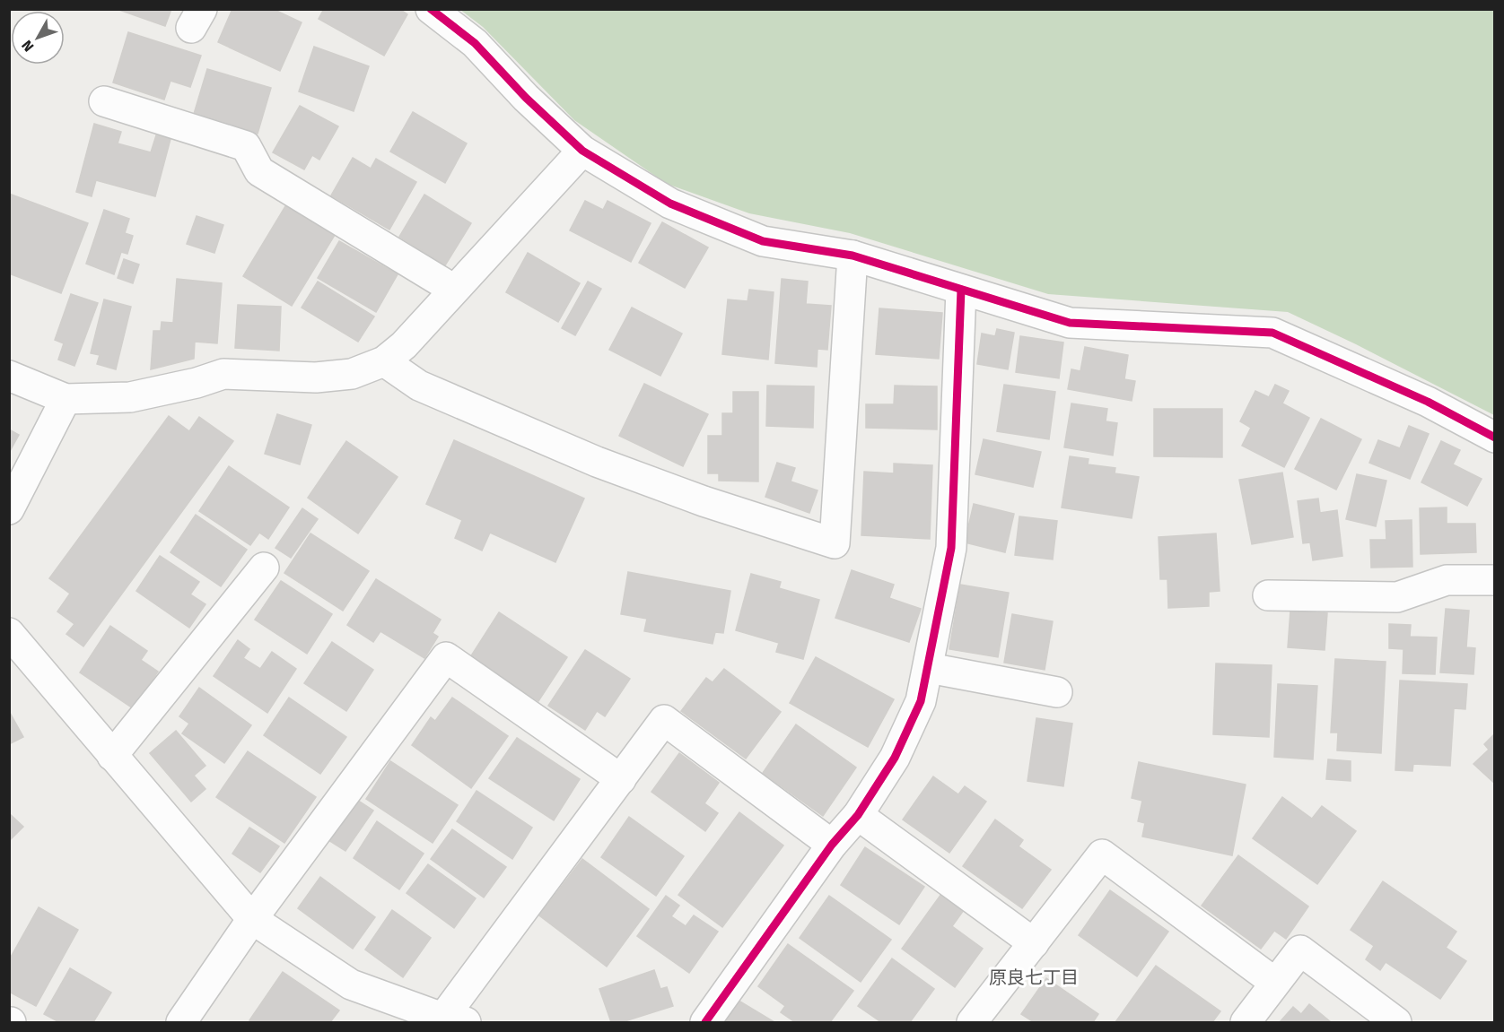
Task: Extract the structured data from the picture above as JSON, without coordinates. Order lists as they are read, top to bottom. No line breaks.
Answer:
{"districts":["原良七丁目"],"north":"bottom left"}
